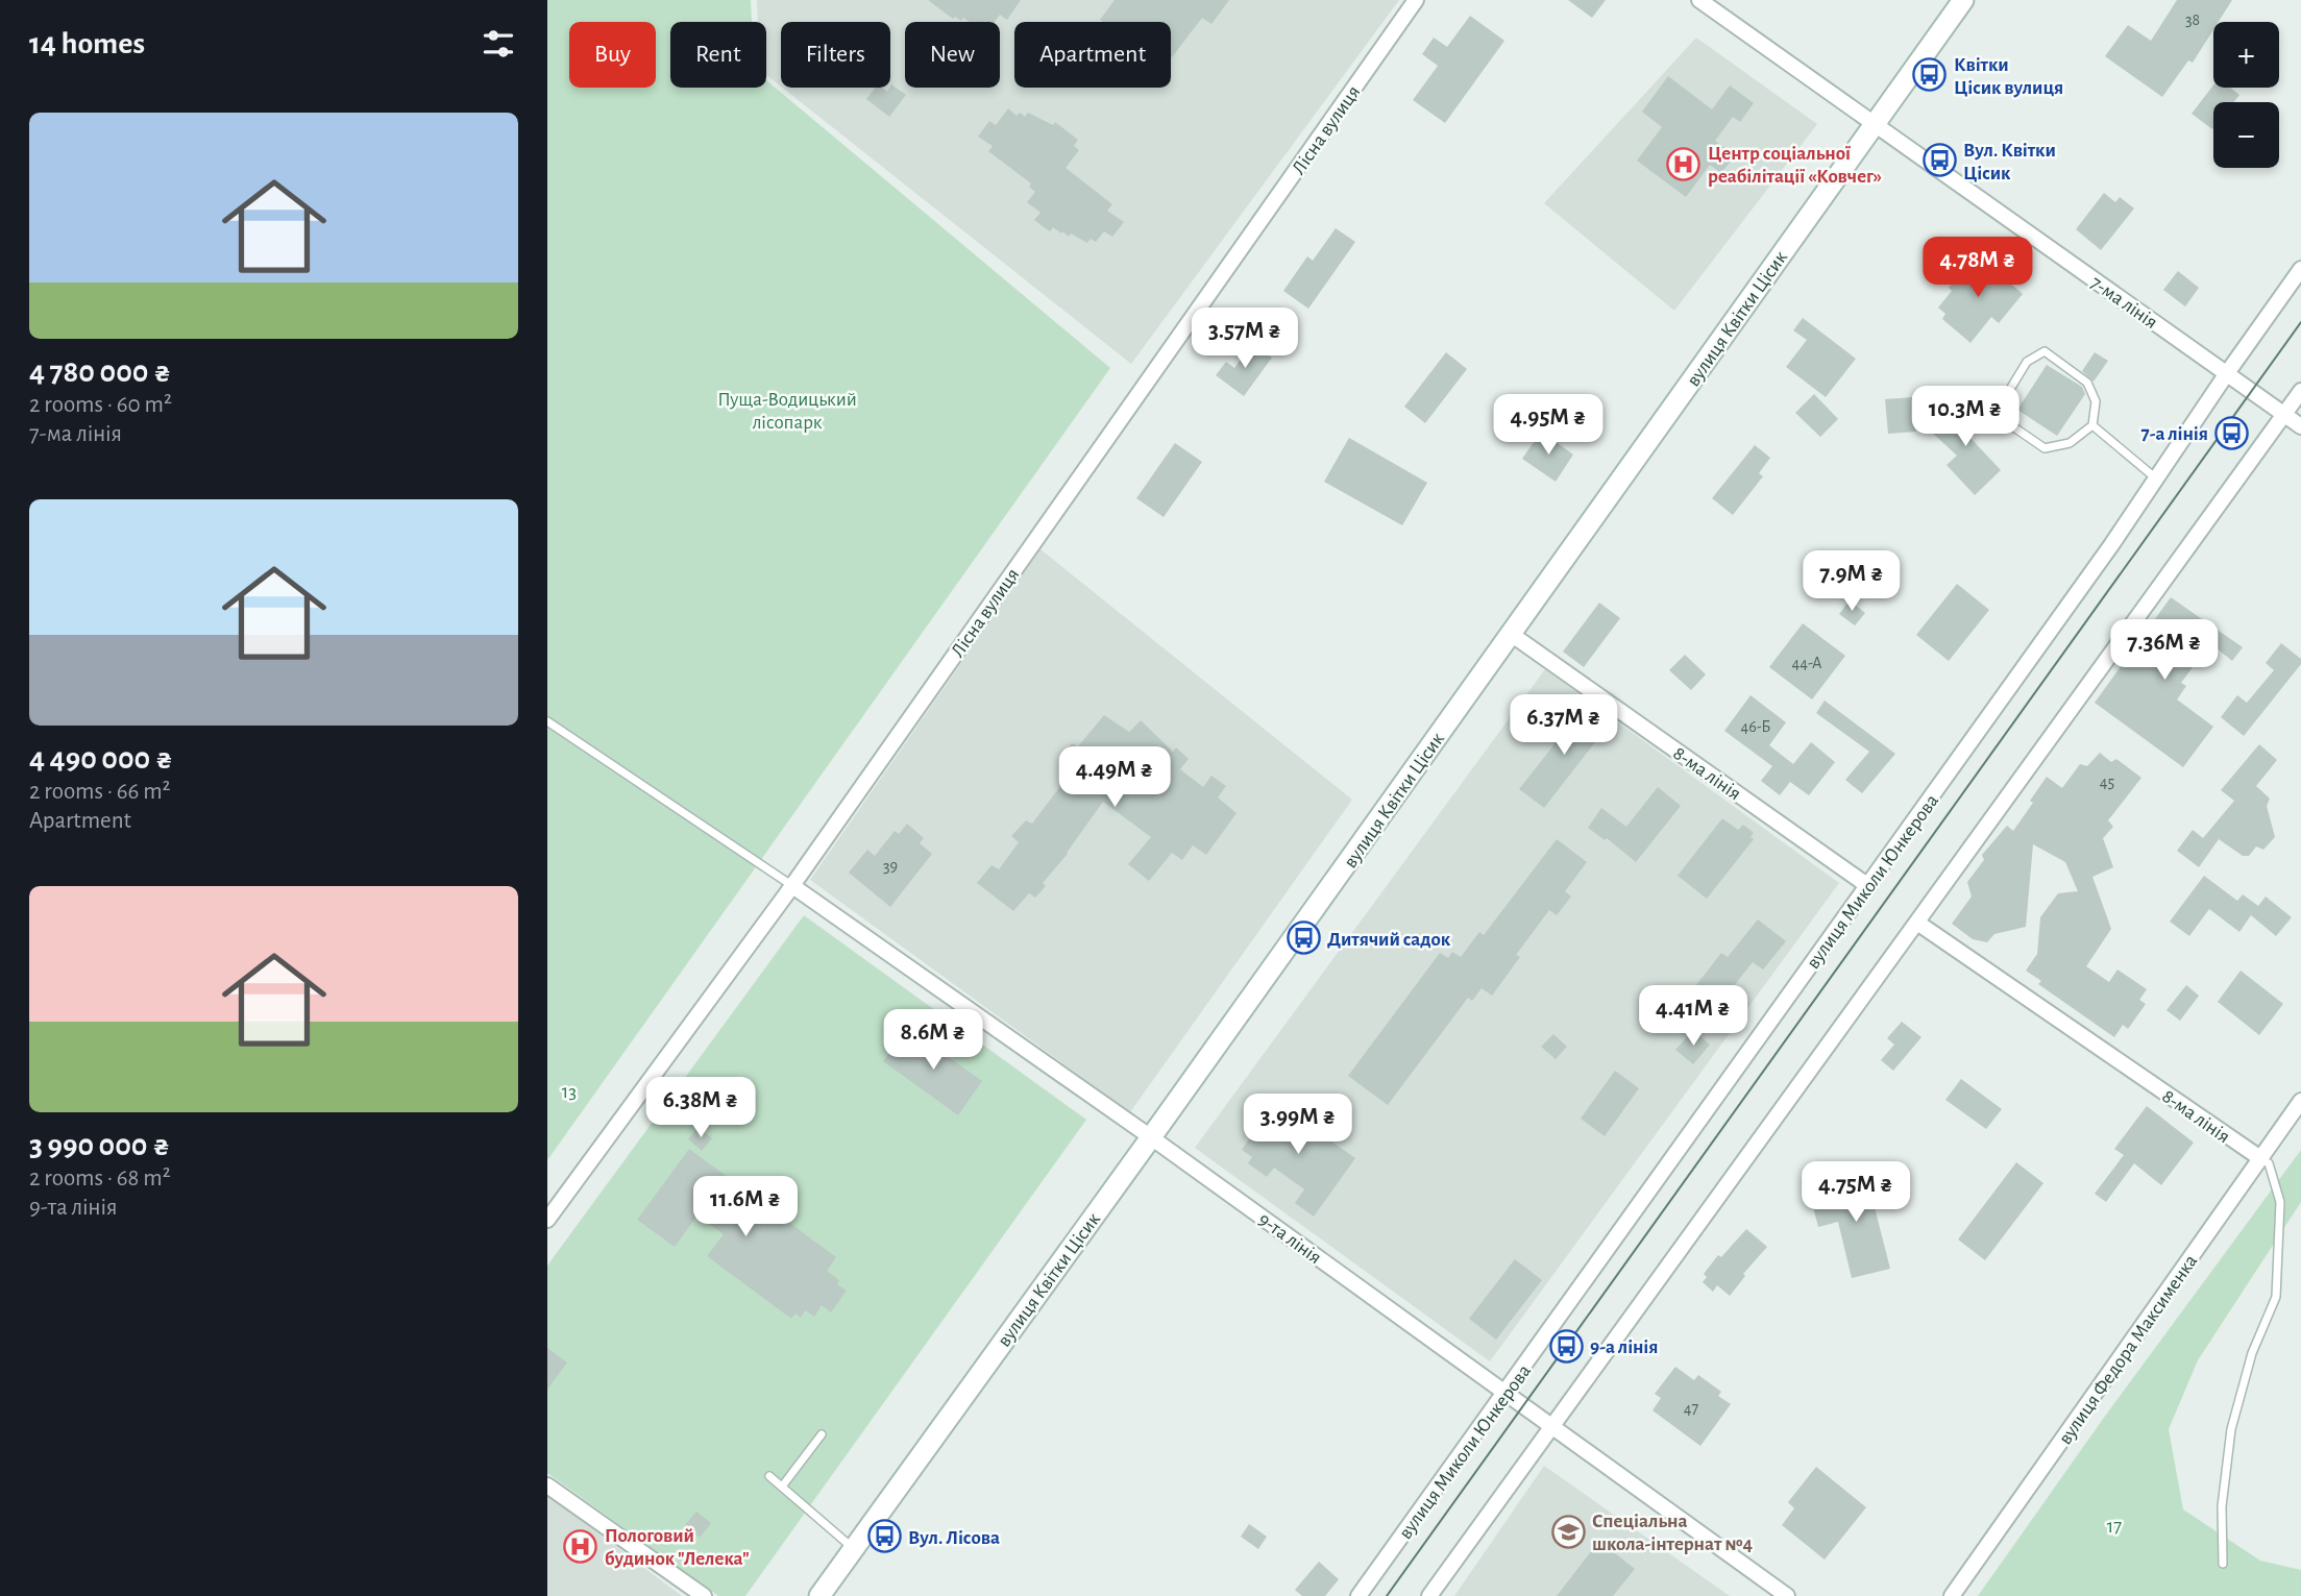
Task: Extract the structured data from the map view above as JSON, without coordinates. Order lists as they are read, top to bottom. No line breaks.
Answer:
{"streets":{"street":["Лісна вулиця","7-ма лінія","вулиця Квітки Цісик","8-ма лінія","вулиця Миколи Юнкерова","9-та лінія","вулиця Федора Максименка"]},"crossings":[["Лісна вулиця","9-та лінія"],["7-ма лінія","вулиця Квітки Цісик"],["7-ма лінія","вулиця Миколи Юнкерова"],["вулиця Квітки Цісик","8-ма лінія"],["вулиця Квітки Цісик","9-та лінія"],["8-ма лінія","вулиця Миколи Юнкерова"],["8-ма лінія","вулиця Федора Максименка"],["вулиця Миколи Юнкерова","9-та лінія"]],"parks":["Пуща-Водицький лісопарк","13","17"],"places":{"bus stop":["Квітки Цісик вулиця","Вул. Квітки Цісик","7-а лінія","Дитячий садок","9-а лінія","Вул. Лісова"],"hospital":["Центр соціальної реабілітації «Ковчег»","Пологовий будинок \"Лелека\""],"school or university":["Спеціальна школа-інтернат №4"]},"house_numbers":["38","44-А","46-Б","45","39","47"],"page":{"heading":"14 homes","map_buttons":["+","−"],"chip":["Buy","Rent","Filters","New","Apartment"],"list":[{"name":"4 780 000 ₴","note":"2 rooms · 60 m² · 7-ма лінія"},{"name":"4 490 000 ₴","note":"2 rooms · 66 m² · Apartment"},{"name":"3 990 000 ₴","note":"2 rooms · 68 m² · 9-та лінія"}],"price":["4.78M ₴","3.57M ₴","10.3M ₴","4.95M ₴","7.9M ₴","7.36M ₴","6.37M ₴","4.49M ₴","4.41M ₴","8.6M ₴","6.38M ₴","3.99M ₴","4.75M ₴","11.6M ₴"]}}
